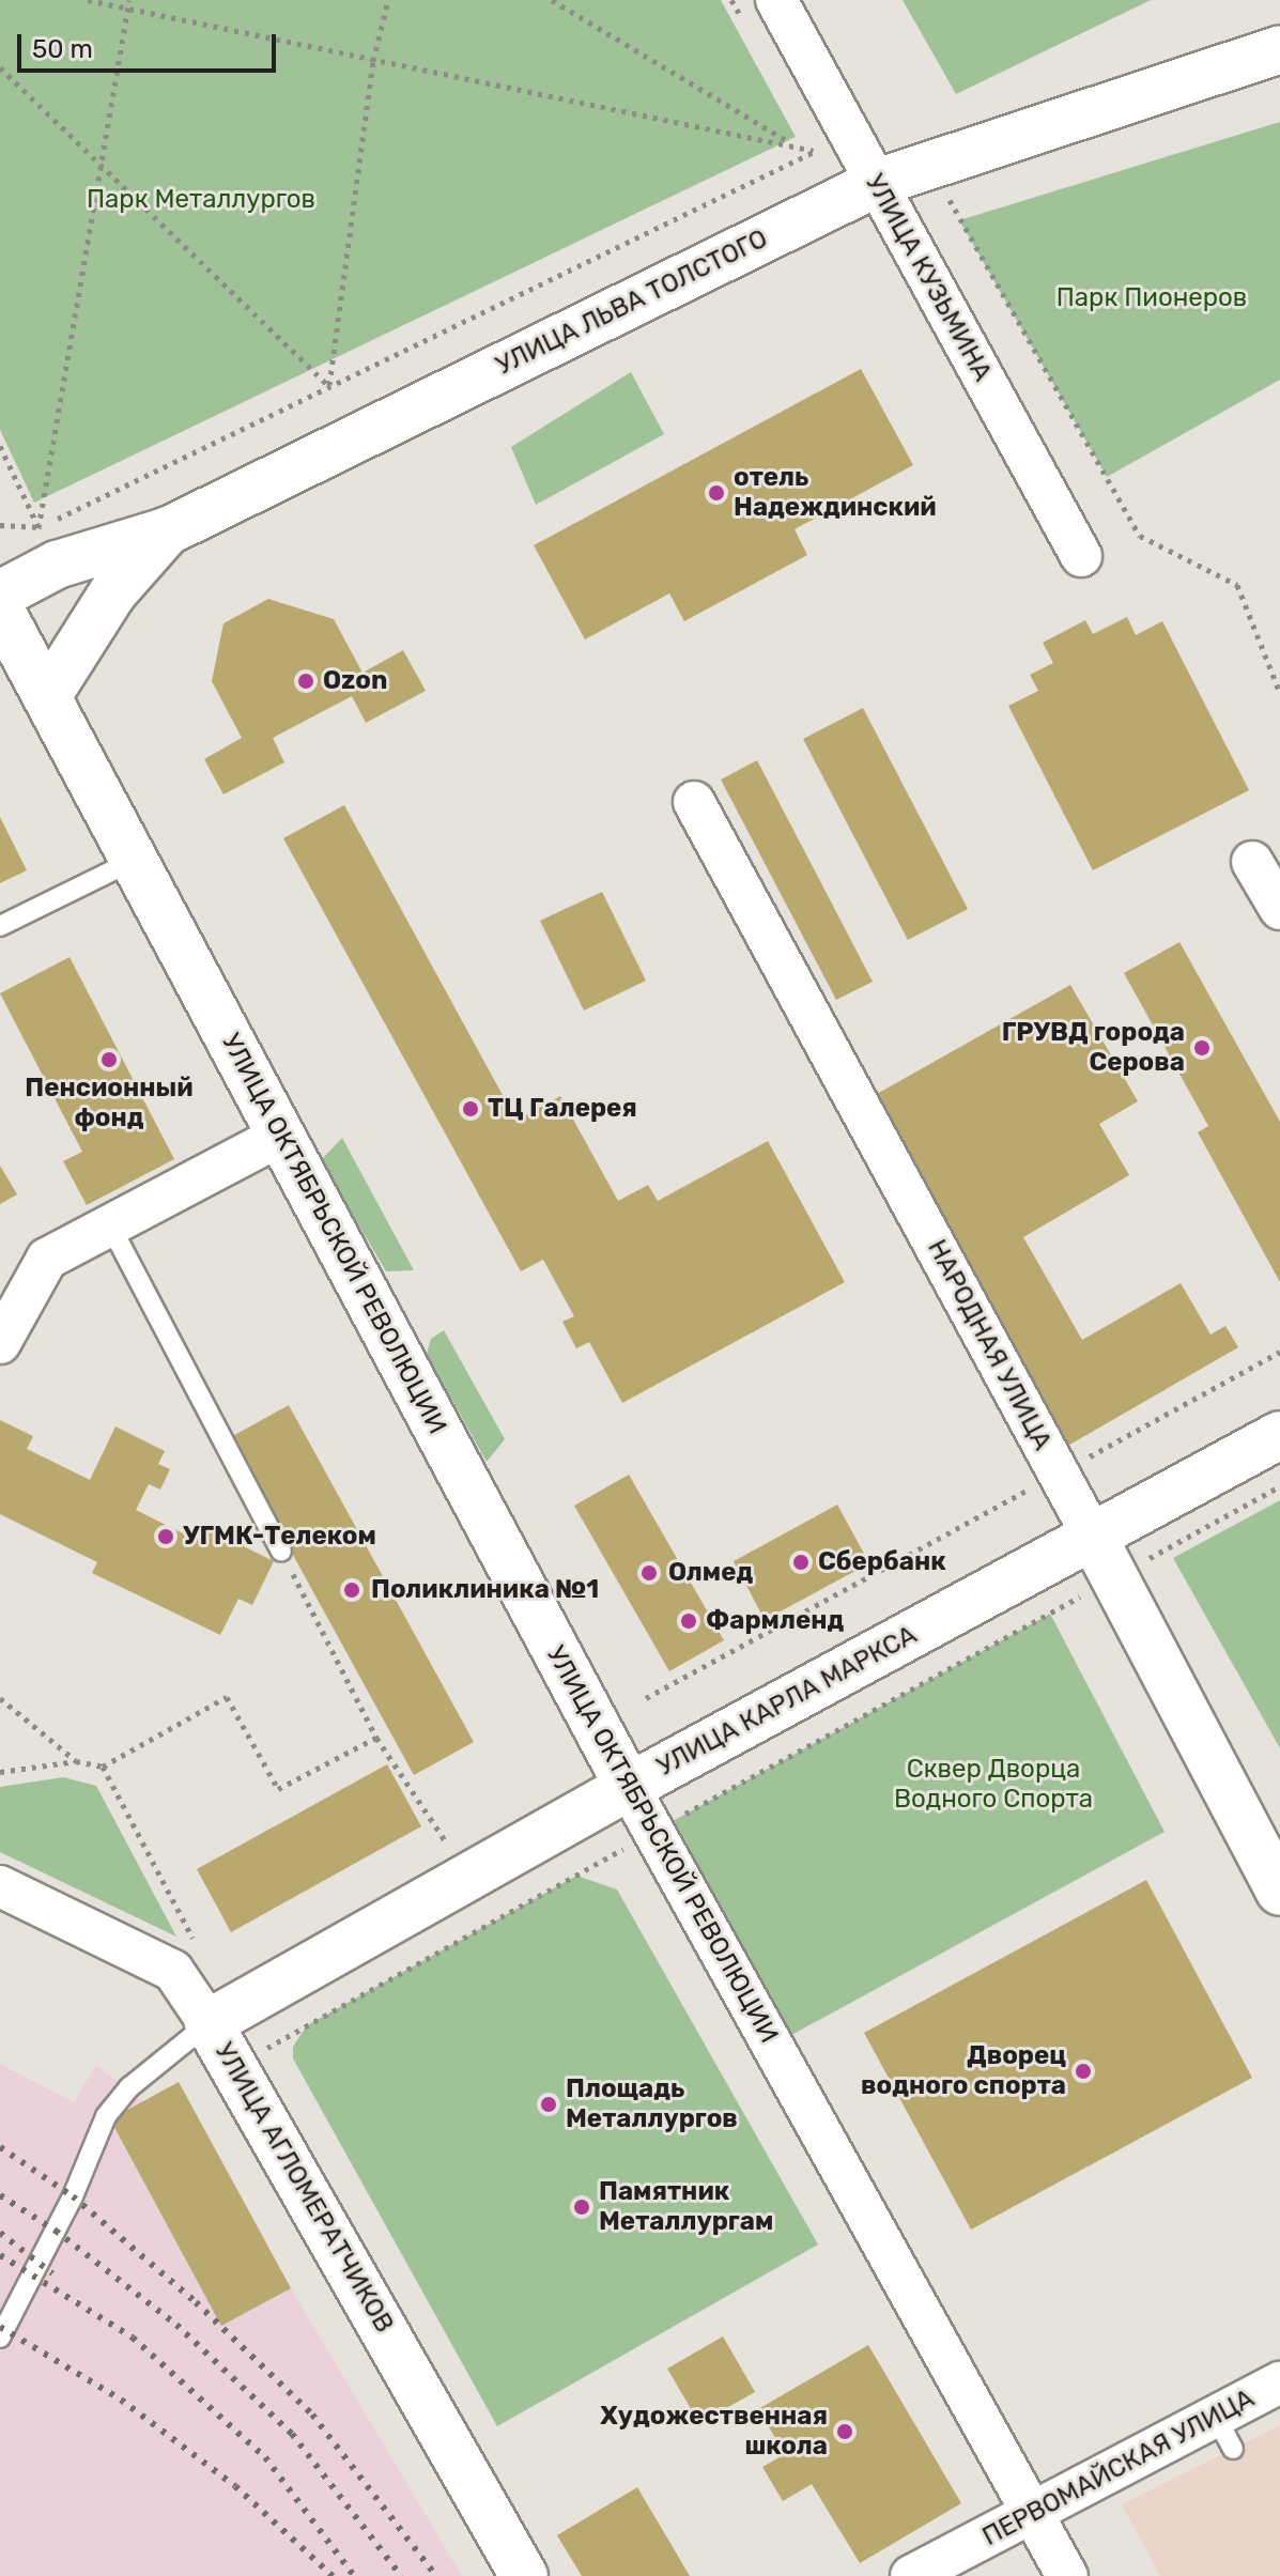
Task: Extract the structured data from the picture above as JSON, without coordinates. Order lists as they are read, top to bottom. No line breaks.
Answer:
{"streets":{"street":["УЛИЦА КУЗЬМИНА","УЛИЦА ЛЬВА ТОЛСТОГО","УЛИЦА ОКТЯБРЬСКОЙ РЕВОЛЮЦИИ","НАРОДНАЯ УЛИЦА","УЛИЦА КАРЛА МАРКСА","УЛИЦА АГЛОМЕРАТЧИКОВ","ПЕРВОМАЙСКАЯ УЛИЦА"]},"crossings":[["УЛИЦА КУЗЬМИНА","УЛИЦА ЛЬВА ТОЛСТОГО"],["УЛИЦА ОКТЯБРЬСКОЙ РЕВОЛЮЦИИ","УЛИЦА КАРЛА МАРКСА"],["УЛИЦА ОКТЯБРЬСКОЙ РЕВОЛЮЦИИ","ПЕРВОМАЙСКАЯ УЛИЦА"],["НАРОДНАЯ УЛИЦА","УЛИЦА КАРЛА МАРКСА"],["УЛИЦА КАРЛА МАРКСА","УЛИЦА АГЛОМЕРАТЧИКОВ"]],"parks":["Парк Металлургов","Парк Пионеров","Сквер Дворца Водного Спорта"],"places":["отель Надеждинский","Ozon","ГРУВД города Серова","Пенсионный фонд","ТЦ Галерея","УГМК-Телеком","Сбербанк","Олмед","Поликлиника №1","Фармленд","Дворец водного спорта","Площадь Металлургов","Памятник Металлургам","Художественная школа"],"scale_bar":"50 m"}
